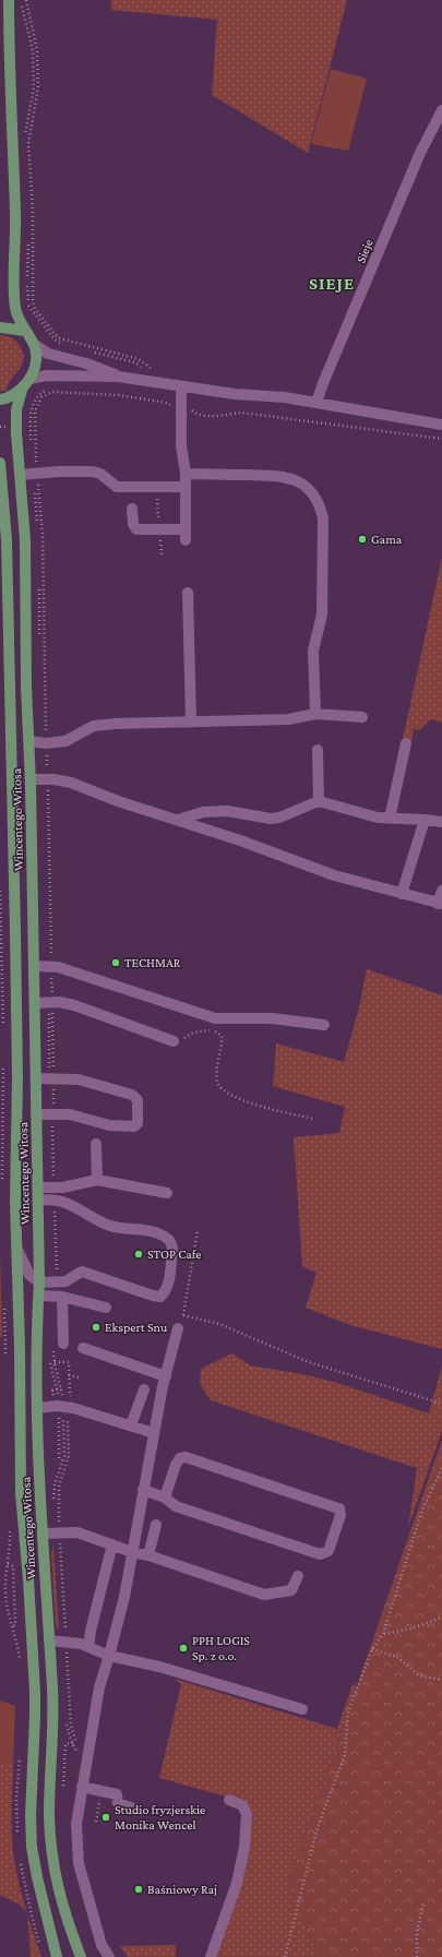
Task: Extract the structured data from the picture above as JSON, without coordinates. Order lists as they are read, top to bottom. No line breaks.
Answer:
{"streets":{"main road":["Wincentego Witosa"],"street":["Sieje"]},"districts":["SIEJE"],"places":["Gama","TECHMAR","STOP Cafe","Ekspert Snu","PPH LOGIS Sp. z o.o.","Studio fryzjerskie Monika Wencel","Baśniowy Raj"]}
